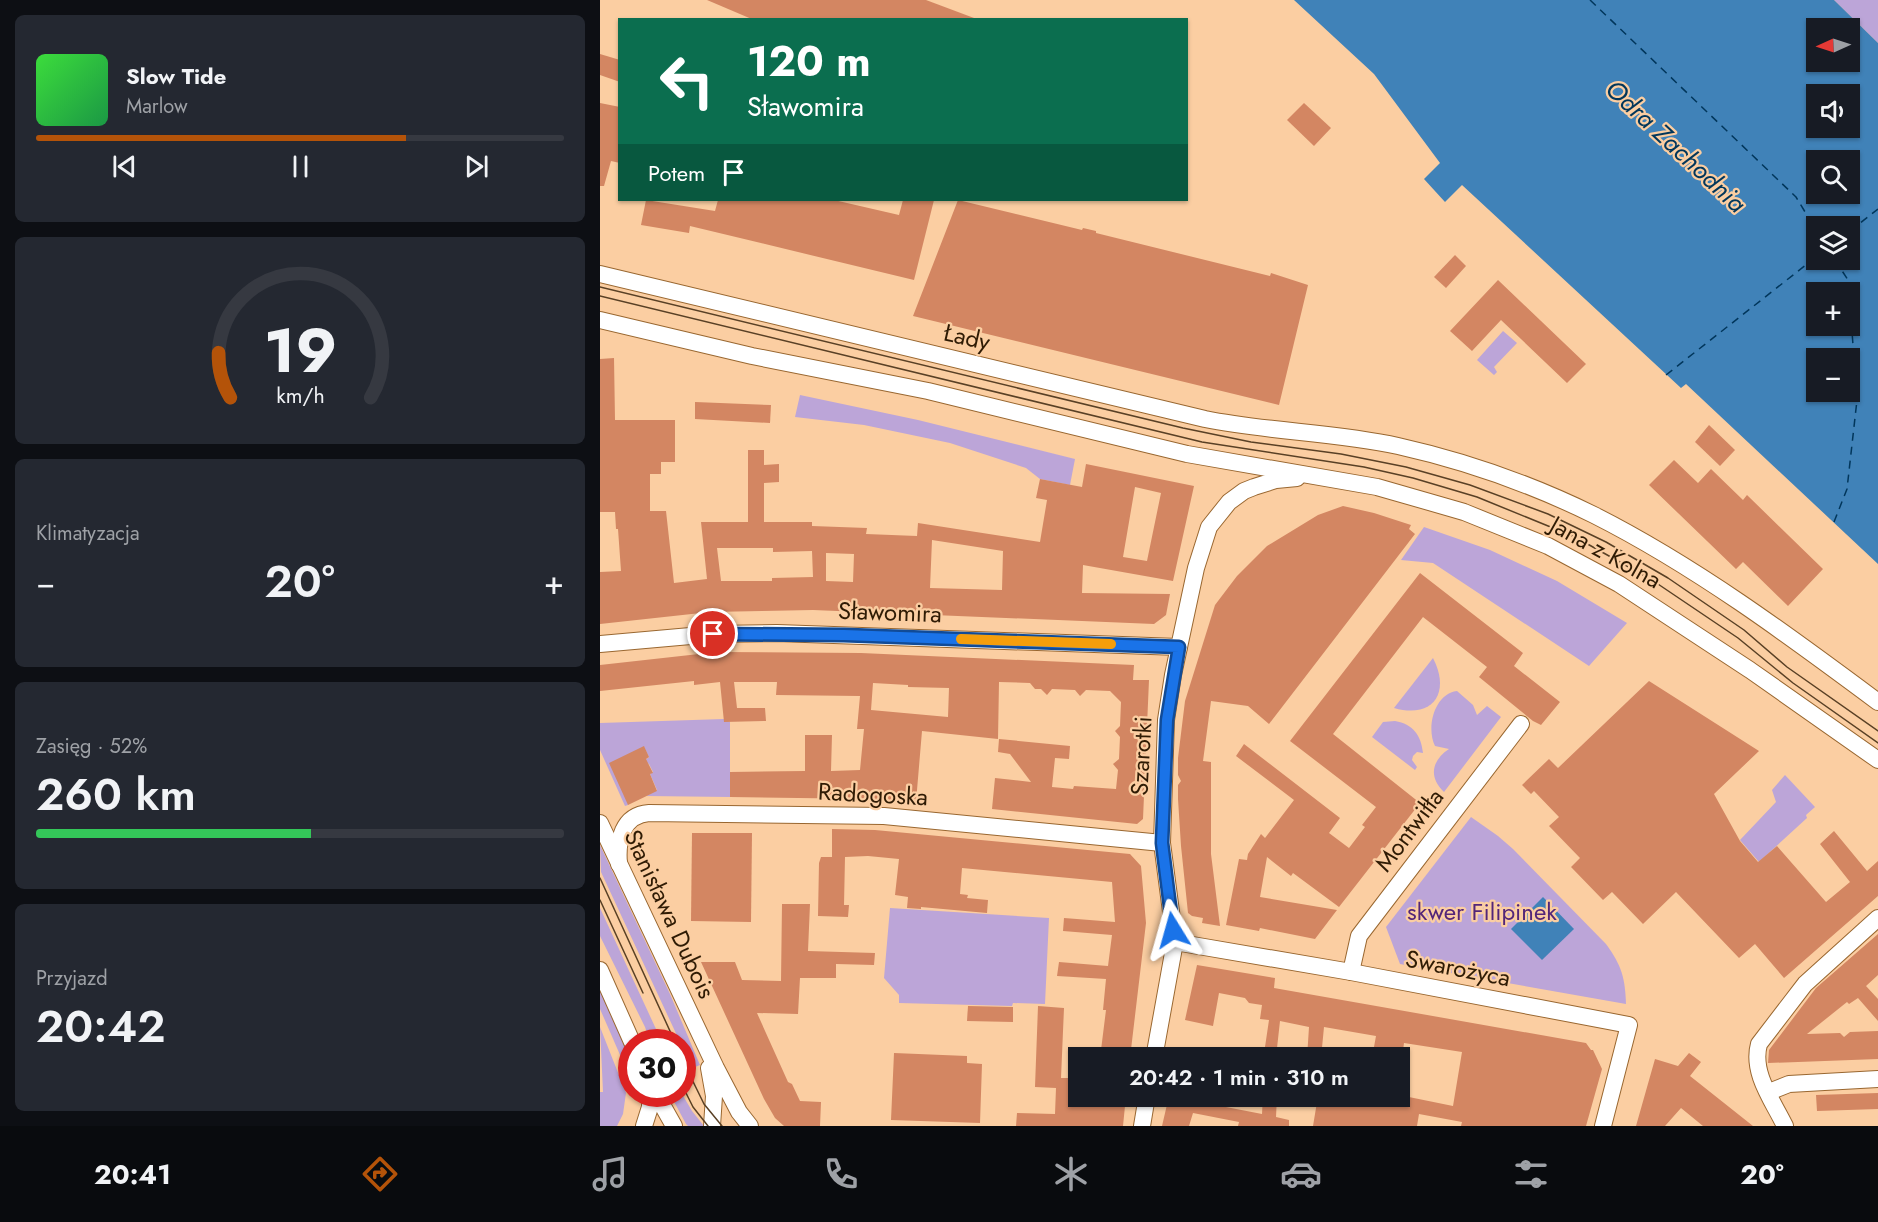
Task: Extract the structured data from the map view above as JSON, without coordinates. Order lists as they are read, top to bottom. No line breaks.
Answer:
{"streets":{"street":["Łady","Jana z Kolna","Sławomira","Szarotki","Radogoska","Montwiłła","Stanisława Dubois","Swarożyca"]},"crossings":[["Łady","Jana z Kolna"],["Jana z Kolna","Szarotki"],["Sławomira","Szarotki"],["Szarotki","Radogoska"],["Szarotki","Swarożyca"],["Radogoska","Stanisława Dubois"],["Montwiłła","Swarożyca"]],"water":["Odra Zachodnia"],"parks":["skwer Filipinek"],"north":"left","page":{"map_buttons":["+","−"],"turn":["120 m","Sławomira"],"song":["Slow Tide","Marlow"],"then":"Potem","tile":["Klimatyzacja",["Zasięg · 52%","260 km"],["Przyjazd","20:42"]],"heat":["−","20°","+"],"limit":"30","trip":"20:42 · 1 min · 310 m","tabs":["20:41","20°"],"gauge":["19","km/h"]}}
